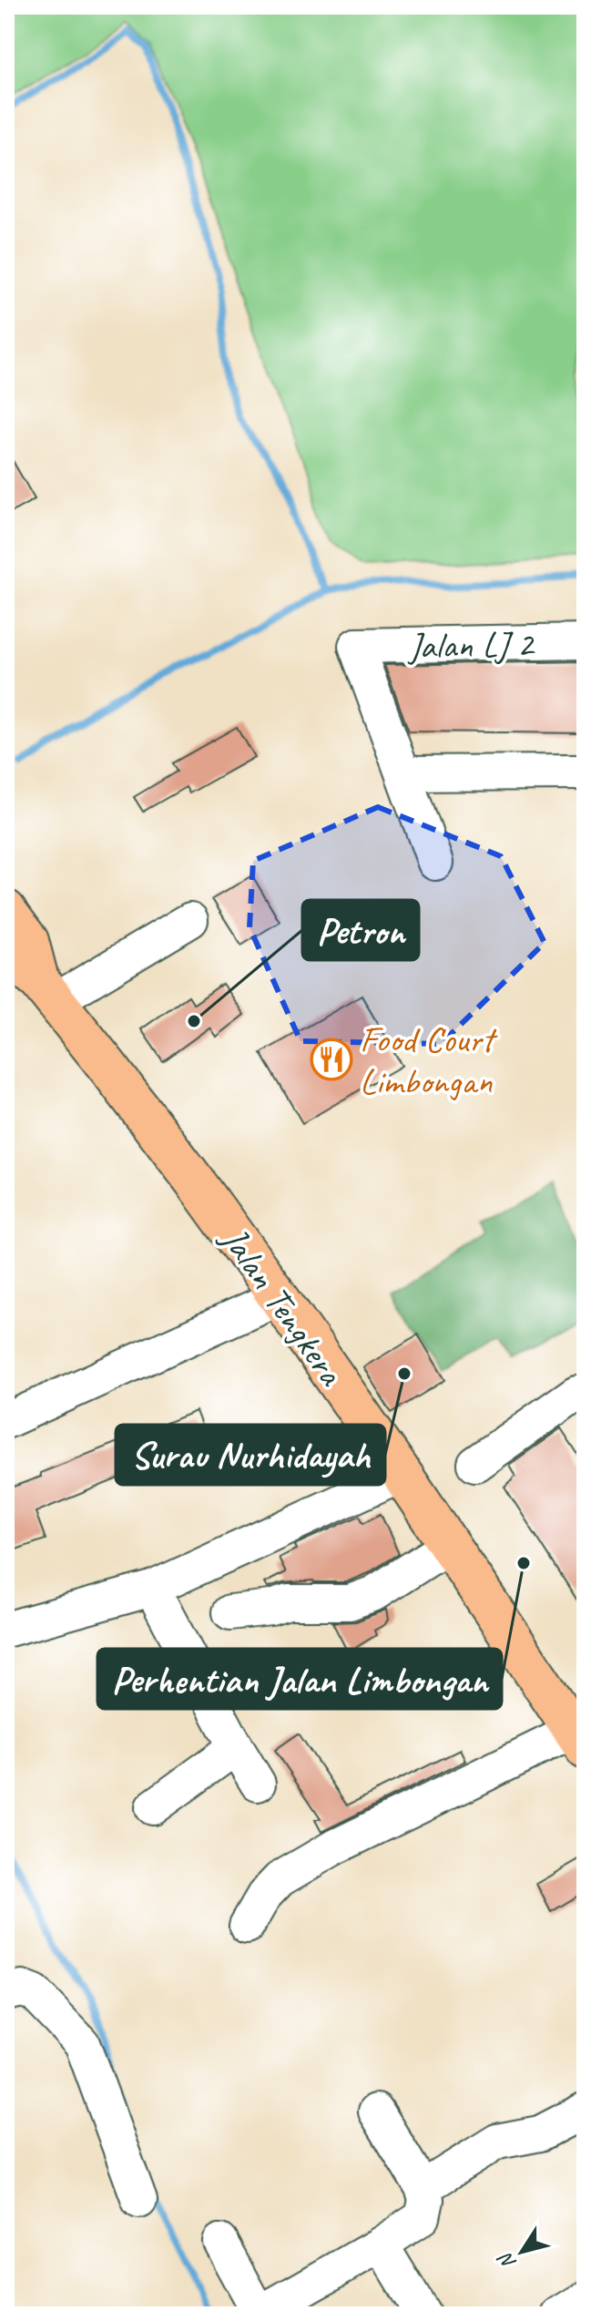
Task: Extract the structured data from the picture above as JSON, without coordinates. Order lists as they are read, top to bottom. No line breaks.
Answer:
{"streets":{"main road":["Jalan Tengkera"],"street":["Jalan LJ 2"]},"places":{"other":["Petron","Surau Nurhidayah","Perhentian Jalan Limbongan"],"restaurant":["Food Court Limbongan"]},"north":"bottom left"}
